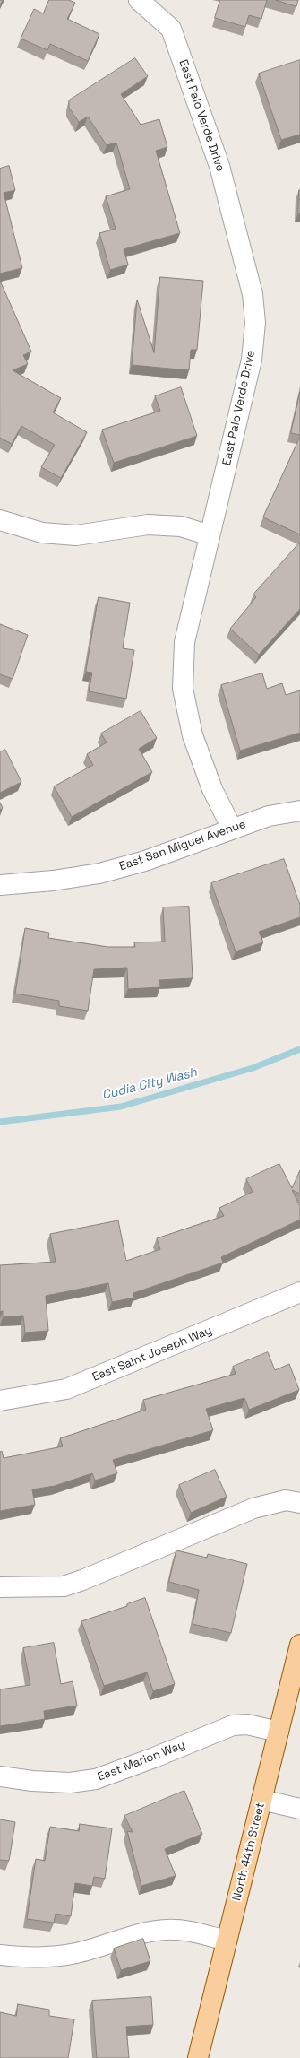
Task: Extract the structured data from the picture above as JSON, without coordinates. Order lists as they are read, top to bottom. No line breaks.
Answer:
{"streets":{"main road":["North 44th Street"],"street":["East Palo Verde Drive","East San Miguel Avenue","East Saint Joseph Way","East Marion Way"]},"crossings":[["East Palo Verde Drive","East San Miguel Avenue"],["East Marion Way","North 44th Street"]],"water":["Cudia City Wash"]}
